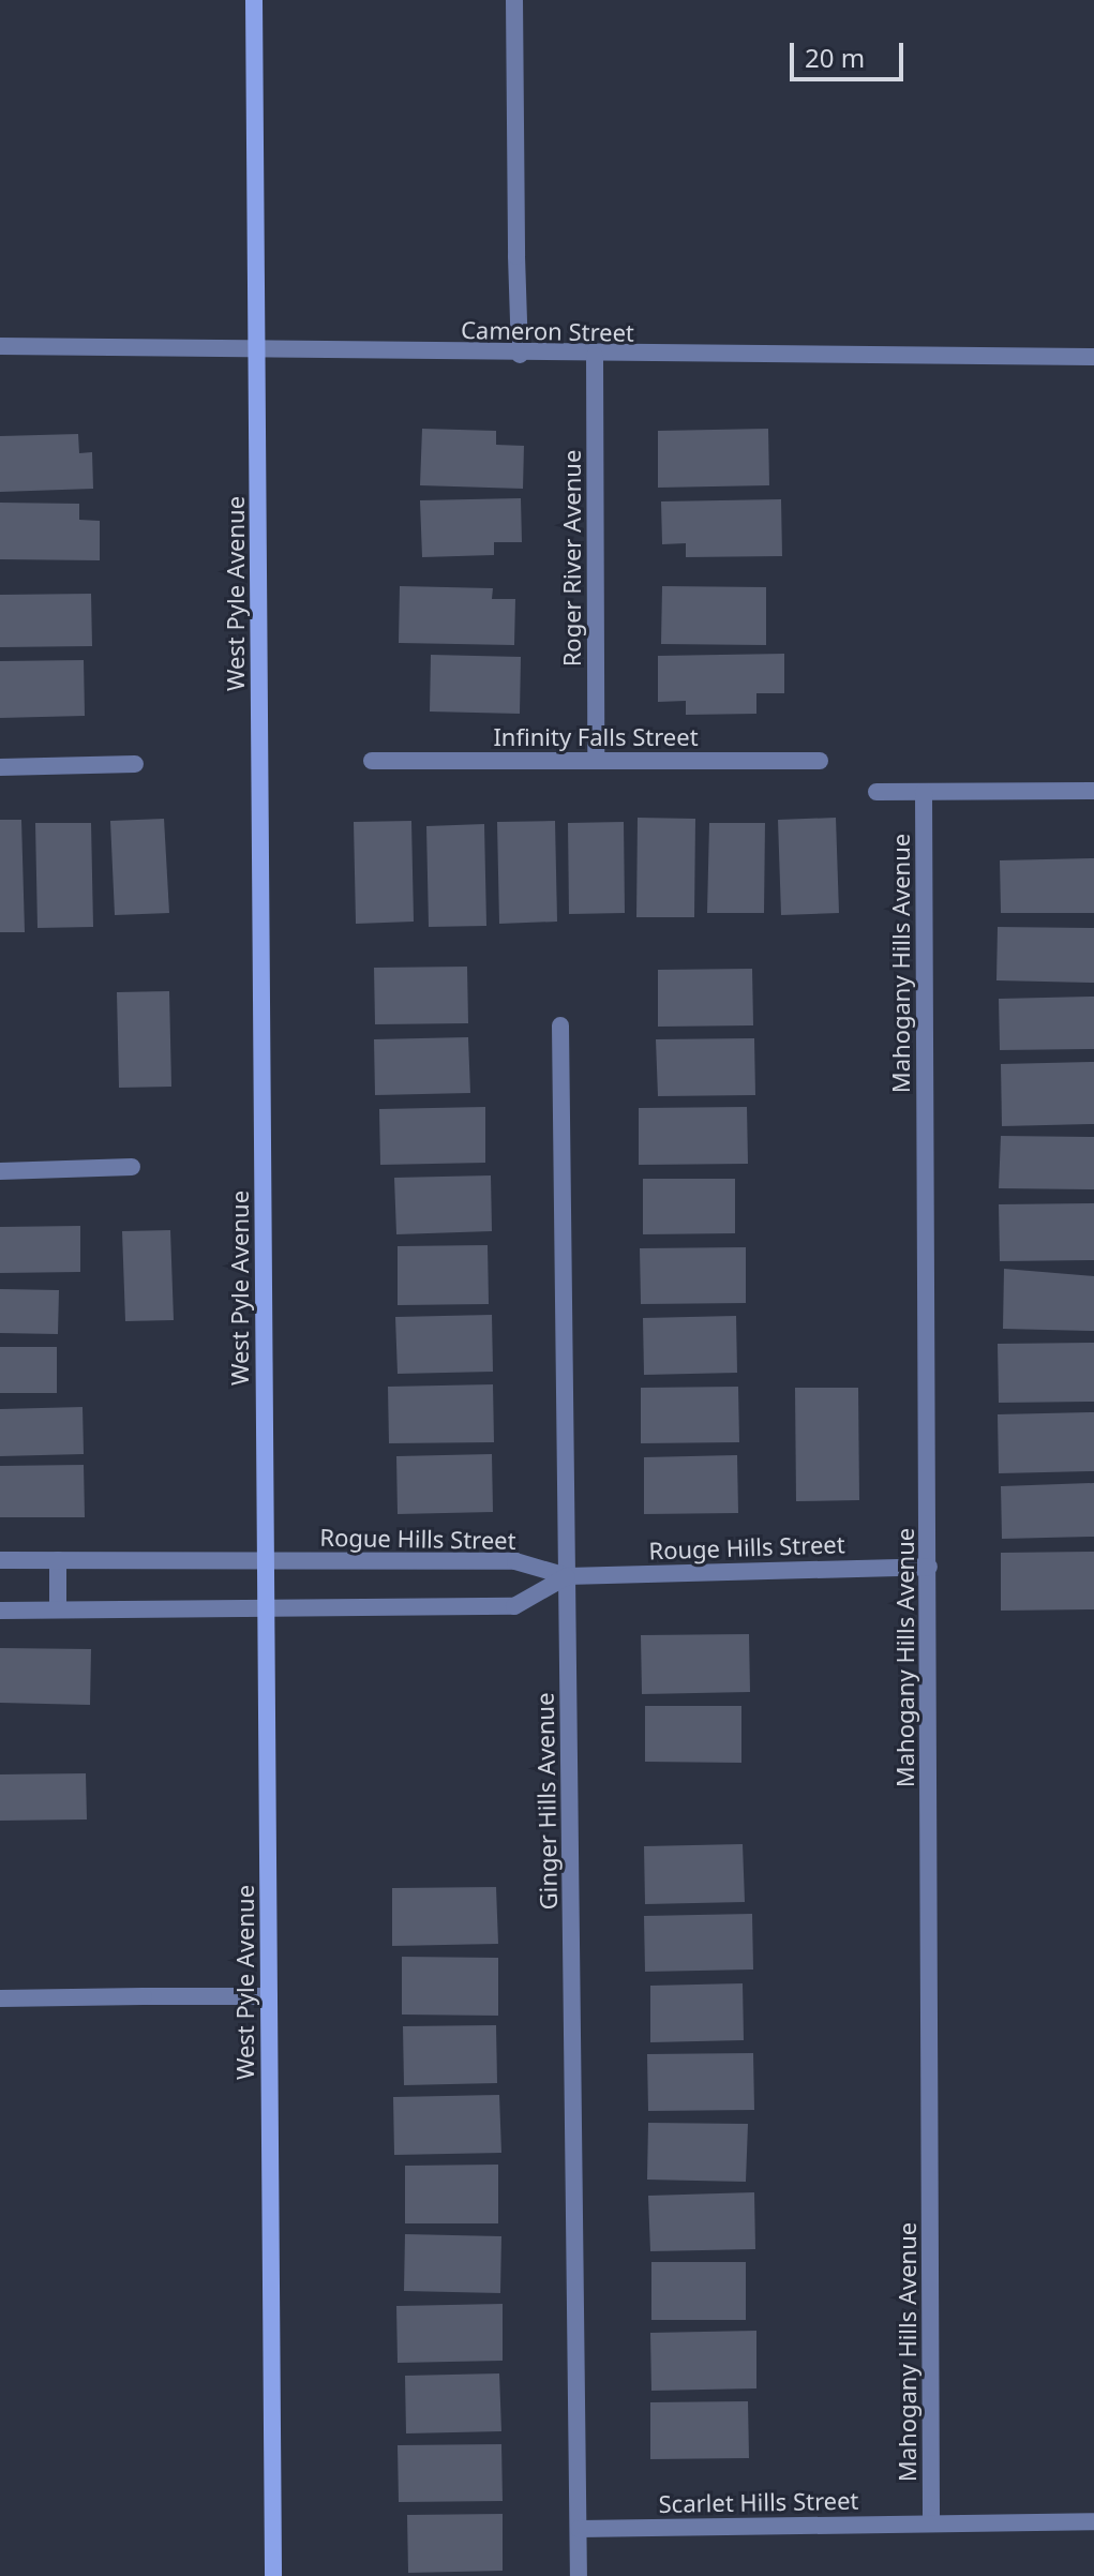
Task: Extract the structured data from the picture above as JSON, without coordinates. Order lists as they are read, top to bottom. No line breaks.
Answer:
{"streets":{"street":["Cameron Street","Roger River Avenue","West Pyle Avenue","Infinity Falls Street","Mahogany Hills Avenue","Rogue Hills Street","Rouge Hills Street","Ginger Hills Avenue","Scarlet Hills Street"]},"crossings":[["Cameron Street","Roger River Avenue"],["Cameron Street","West Pyle Avenue"],["Roger River Avenue","Infinity Falls Street"],["West Pyle Avenue","Rogue Hills Street"],["Mahogany Hills Avenue","Rouge Hills Street"],["Mahogany Hills Avenue","Scarlet Hills Street"],["Rogue Hills Street","Rouge Hills Street"],["Rogue Hills Street","Ginger Hills Avenue"],["Rouge Hills Street","Ginger Hills Avenue"],["Ginger Hills Avenue","Scarlet Hills Street"]],"scale_bar":"20 m"}
